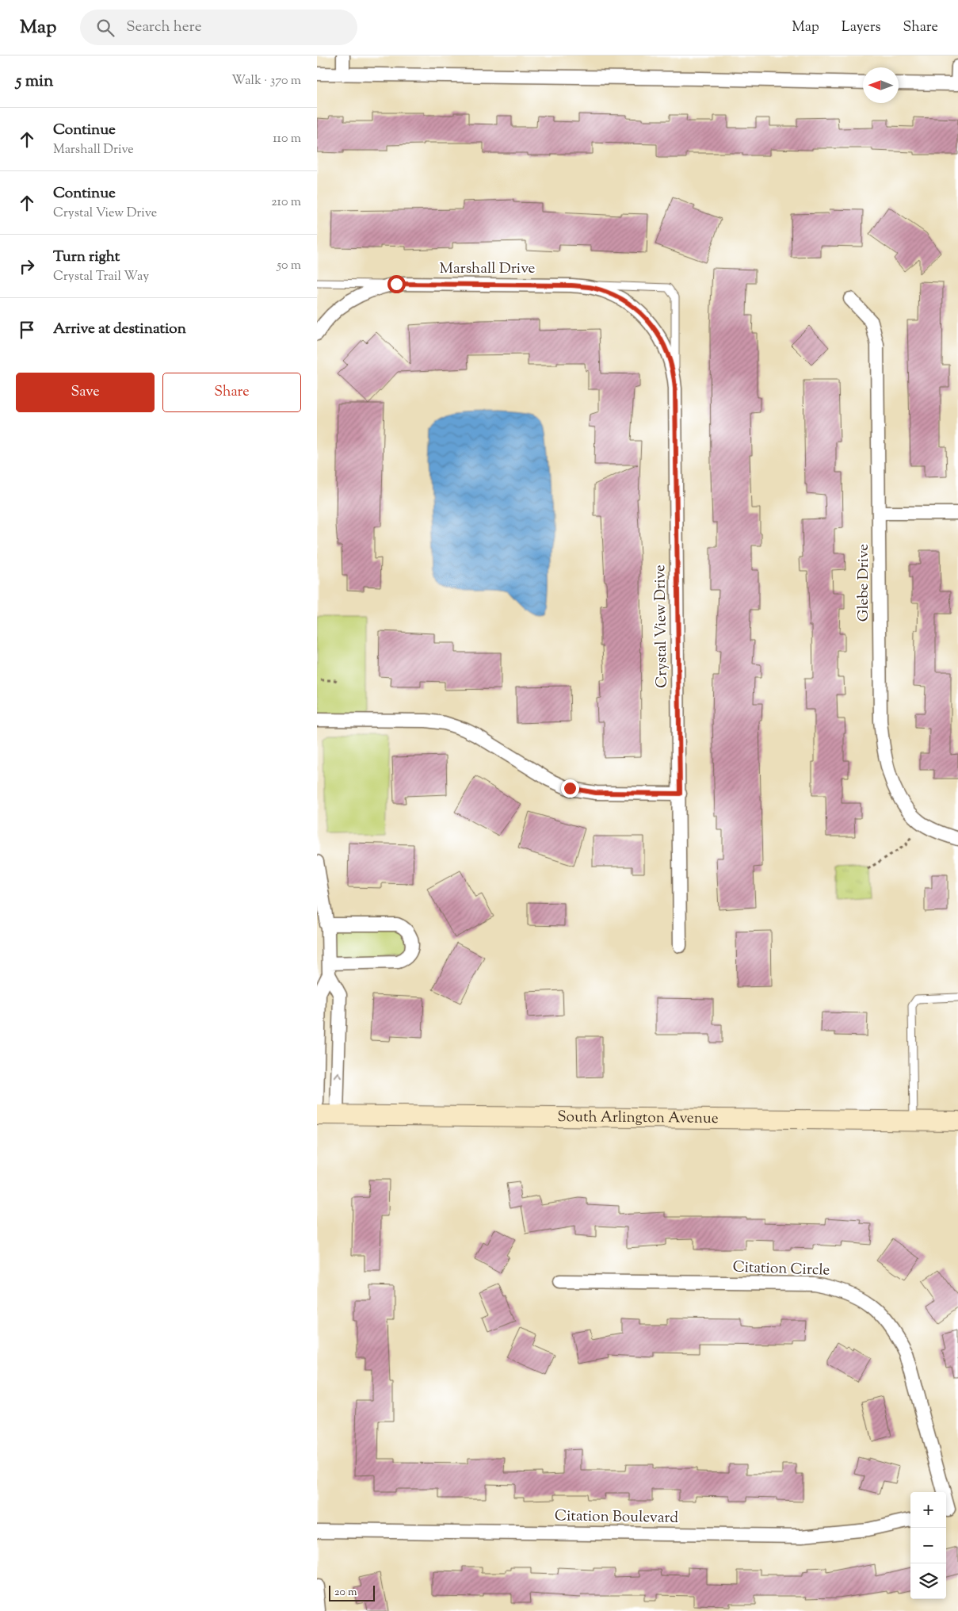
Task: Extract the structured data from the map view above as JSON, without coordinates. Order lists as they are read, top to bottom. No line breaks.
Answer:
{"streets":{"main road":["South Arlington Avenue"],"street":["Marshall Drive","Glebe Drive","Crystal View Drive","Citation Circle","Citation Boulevard"]},"crossings":[["Marshall Drive","Crystal View Drive"]],"scale_bar":"20 m","north":"left","page":{"header":"Map","search":"Search here","nav":["Map","Layers","Share"],"heading":["5 min","Walk · 370 m"],"list":[["Continue","Marshall Drive","110 m"],["Continue","Crystal View Drive","210 m"],["Turn right","Crystal Trail Way","50 m"],"Arrive at destination"],"buttons":["Save","Share"],"map_buttons":["+","−"],"scale":"20 m"}}
